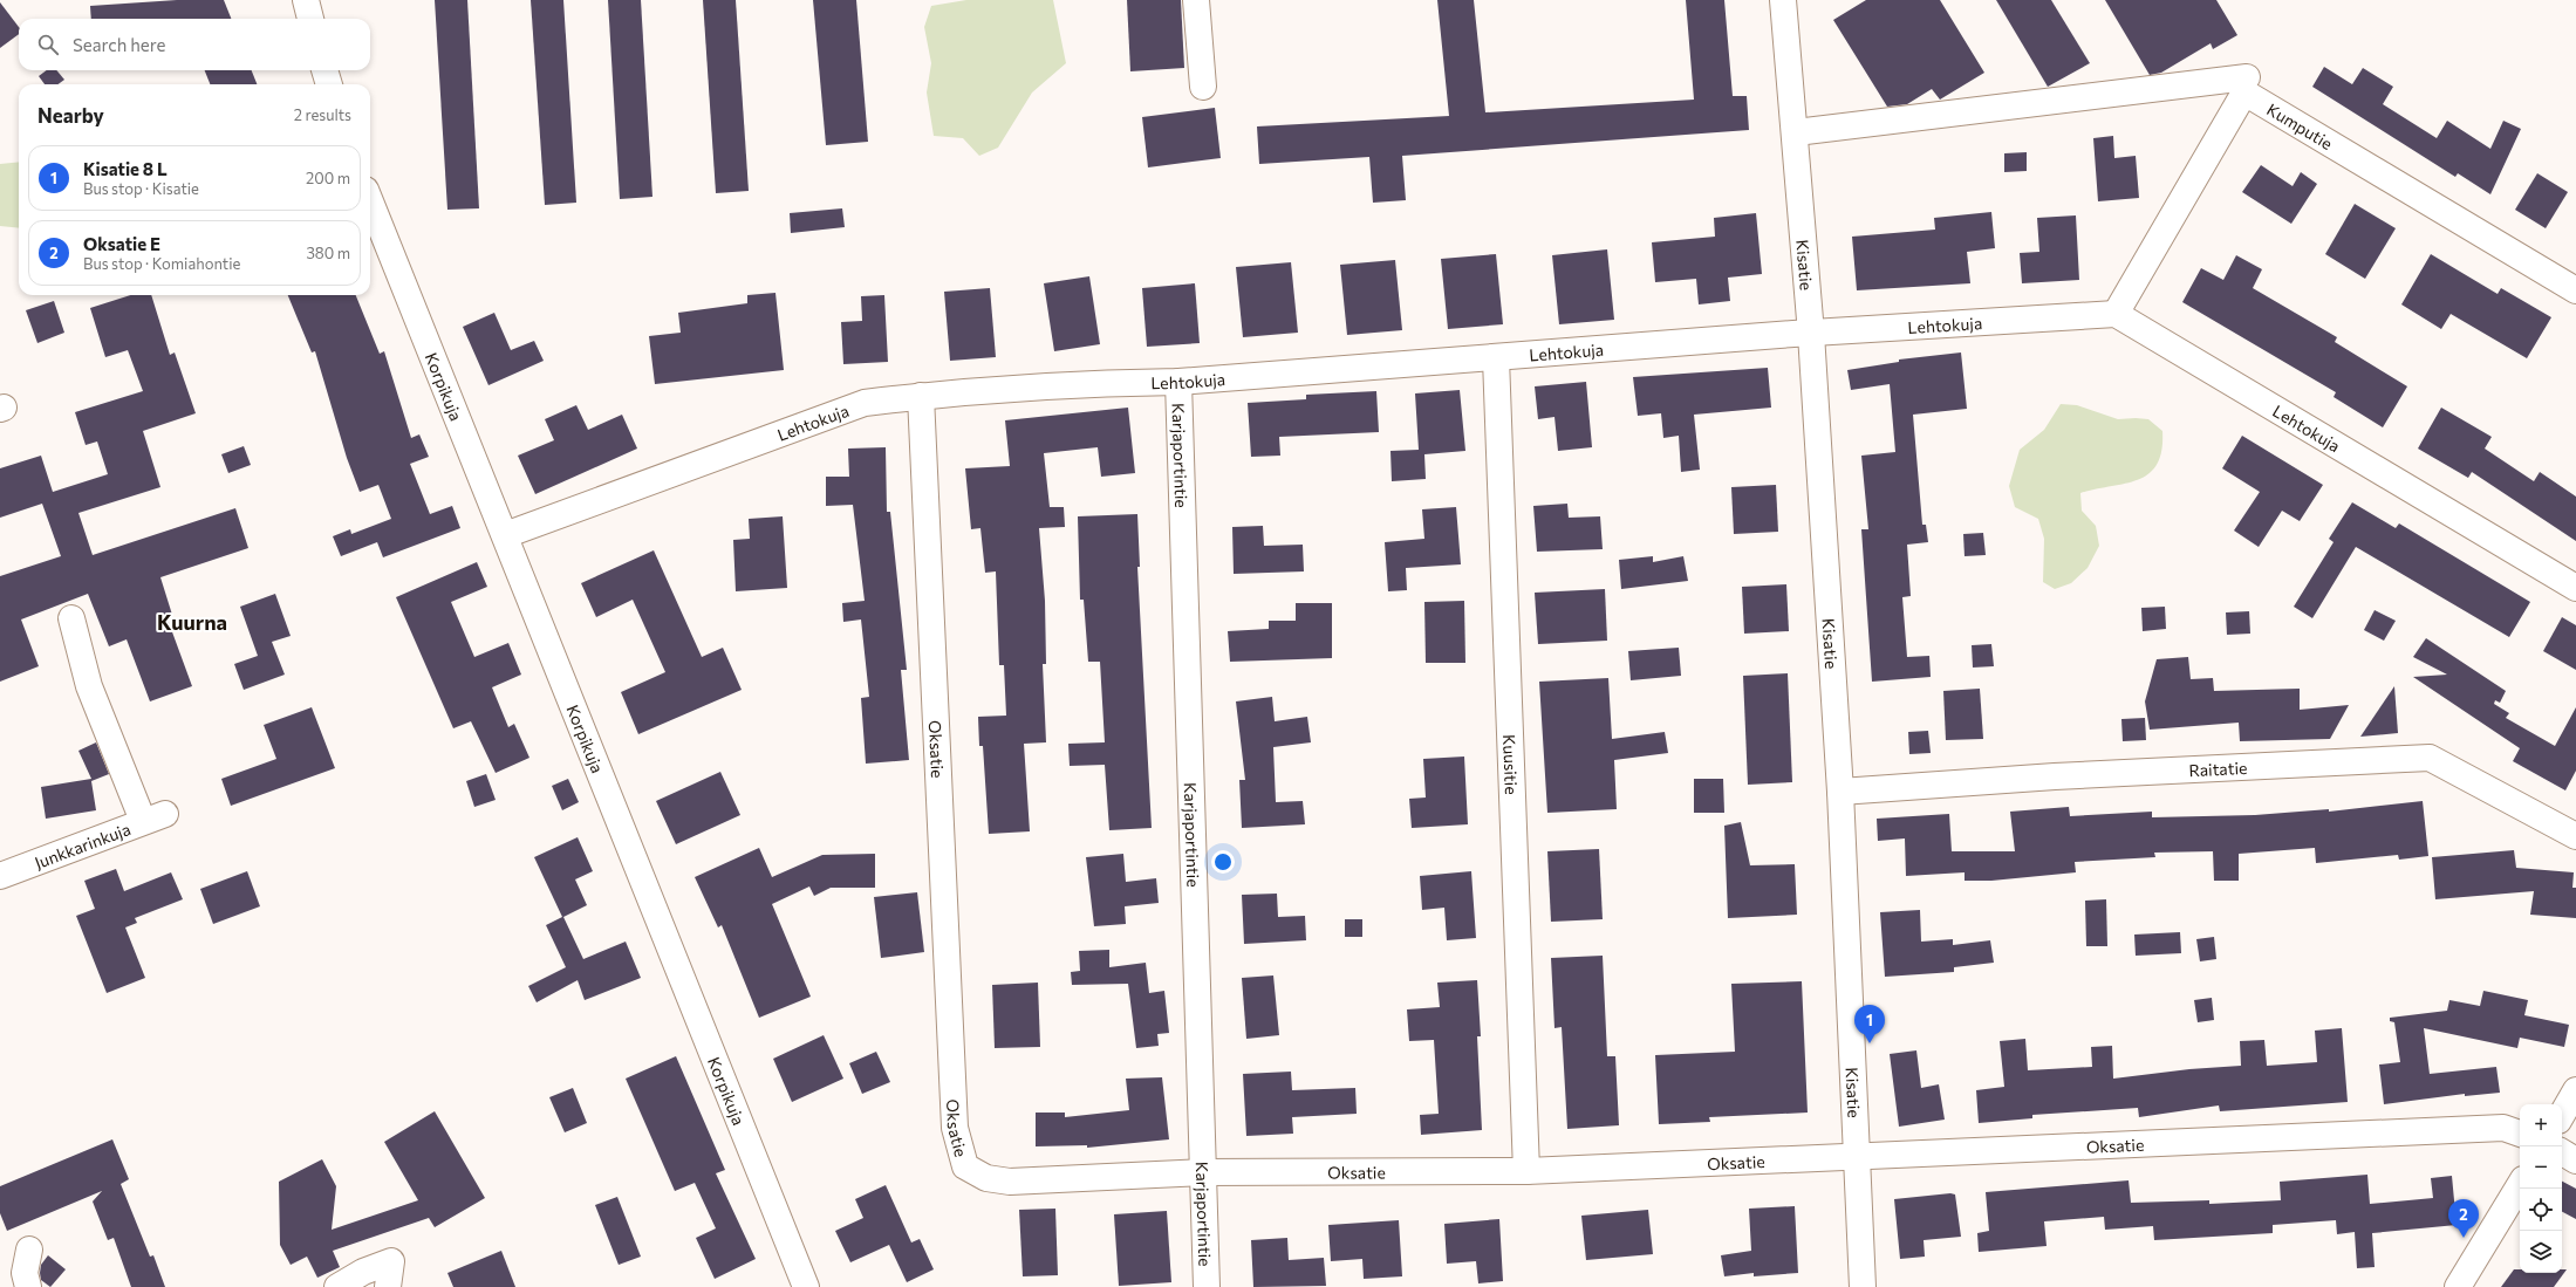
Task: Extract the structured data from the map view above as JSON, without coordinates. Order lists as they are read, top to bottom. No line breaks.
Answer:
{"streets":{"street":["Kumputie","Kisatie","Lehtokuja","Korpikuja","Karjaportintie","Oksatie","Kuusitie","Raitatie","Junkkarinkuja"]},"crossings":[["Kumputie","Lehtokuja"],["Kisatie","Lehtokuja"],["Kisatie","Oksatie"],["Kisatie","Raitatie"],["Lehtokuja","Korpikuja"],["Lehtokuja","Karjaportintie"],["Lehtokuja","Oksatie"],["Lehtokuja","Kuusitie"],["Karjaportintie","Oksatie"],["Oksatie","Kuusitie"]],"districts":["Kuurna"],"page":{"search":"Search here","heading":["Nearby","2 results"],"list":[{"mark":"1","name":"Kisatie 8 L","note":"Bus stop · Kisatie","value":"200 m"},{"mark":"2","name":"Oksatie E","note":"Bus stop · Komiahontie","value":"380 m"}],"pins":["1","2"],"map_buttons":["+","−"]}}
